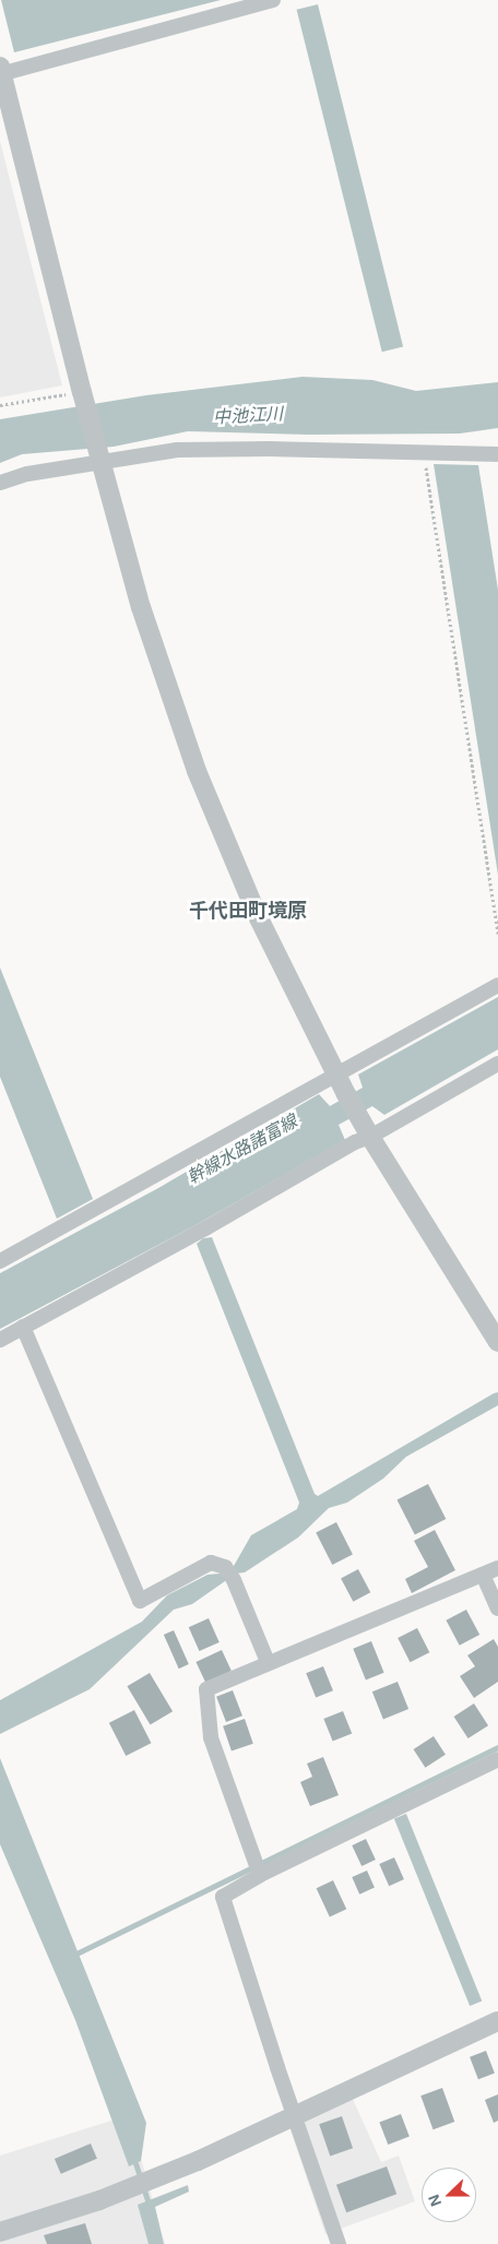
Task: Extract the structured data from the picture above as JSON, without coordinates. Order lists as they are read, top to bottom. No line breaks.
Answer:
{"districts":["千代田町境原"],"water":["中池江川","幹線水路諸富線"],"north":"left"}
